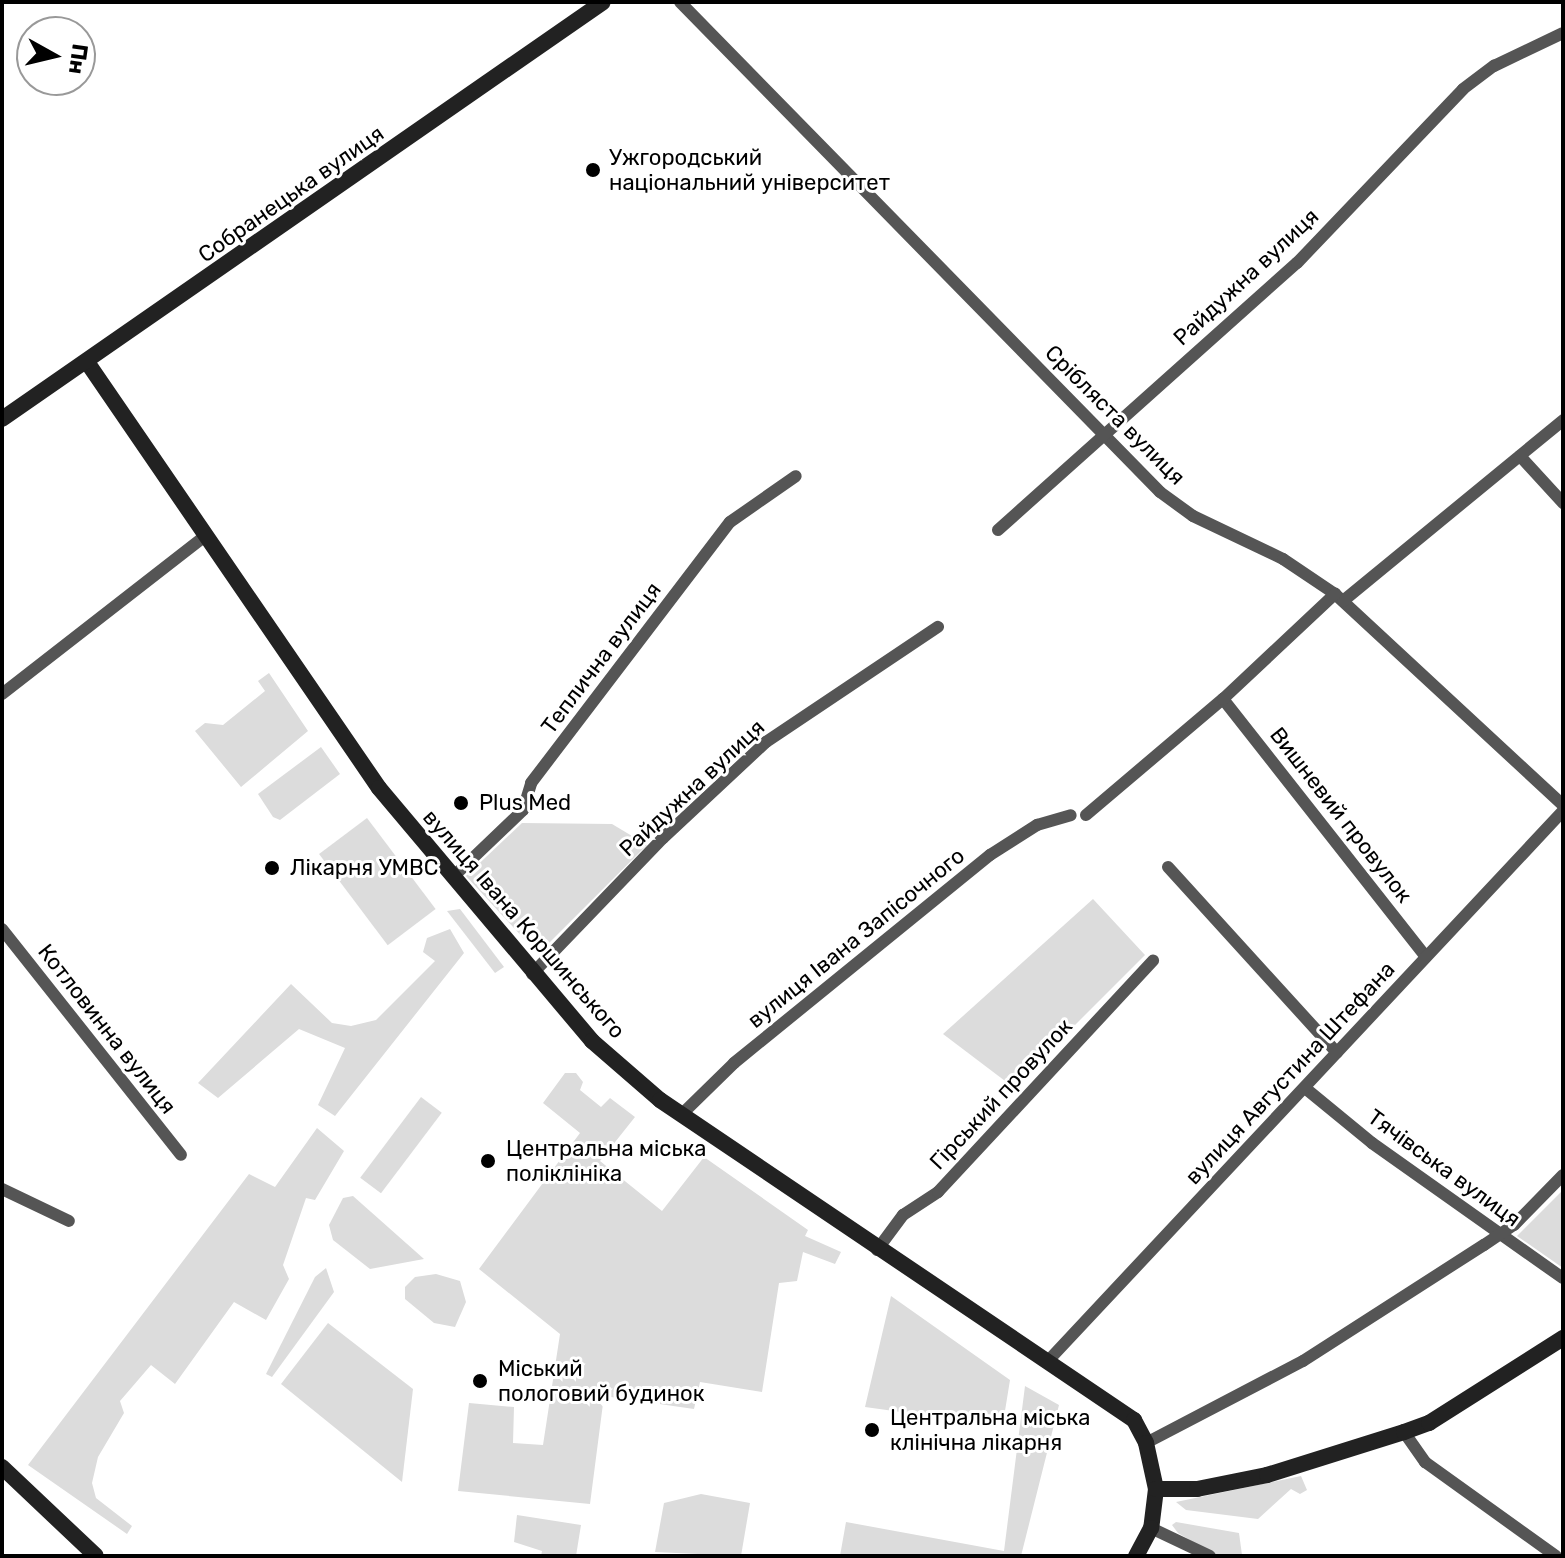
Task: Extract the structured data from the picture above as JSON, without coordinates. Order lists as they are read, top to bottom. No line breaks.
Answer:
{"streets":{"street":["Собранецька вулиця","Райдужна вулиця","Срібляста вулиця","Теплична вулиця","Вишневий провулок","вулиця Івана Коршинського","вулиця Івана Запісочного","Котловинна вулиця","вулиця Августина Штефана","Гірський провулок","Тячівська вулиця"]},"crossings":[["Собранецька вулиця","вулиця Івана Коршинського"],["Райдужна вулиця","Срібляста вулиця"],["Райдужна вулиця","вулиця Івана Коршинського"],["Теплична вулиця","вулиця Івана Коршинського"],["Вишневий провулок","вулиця Августина Штефана"],["вулиця Івана Коршинського","вулиця Івана Запісочного"],["вулиця Івана Коршинського","вулиця Августина Штефана"],["вулиця Івана Коршинського","Гірський провулок"],["вулиця Августина Штефана","Тячівська вулиця"]],"places":["Ужгородський національний університет","Plus Med","Лікарня УМВС","Центральна міська поліклініка","Міський пологовий будинок","Центральна міська клінічна лікарня"],"north":"right"}
